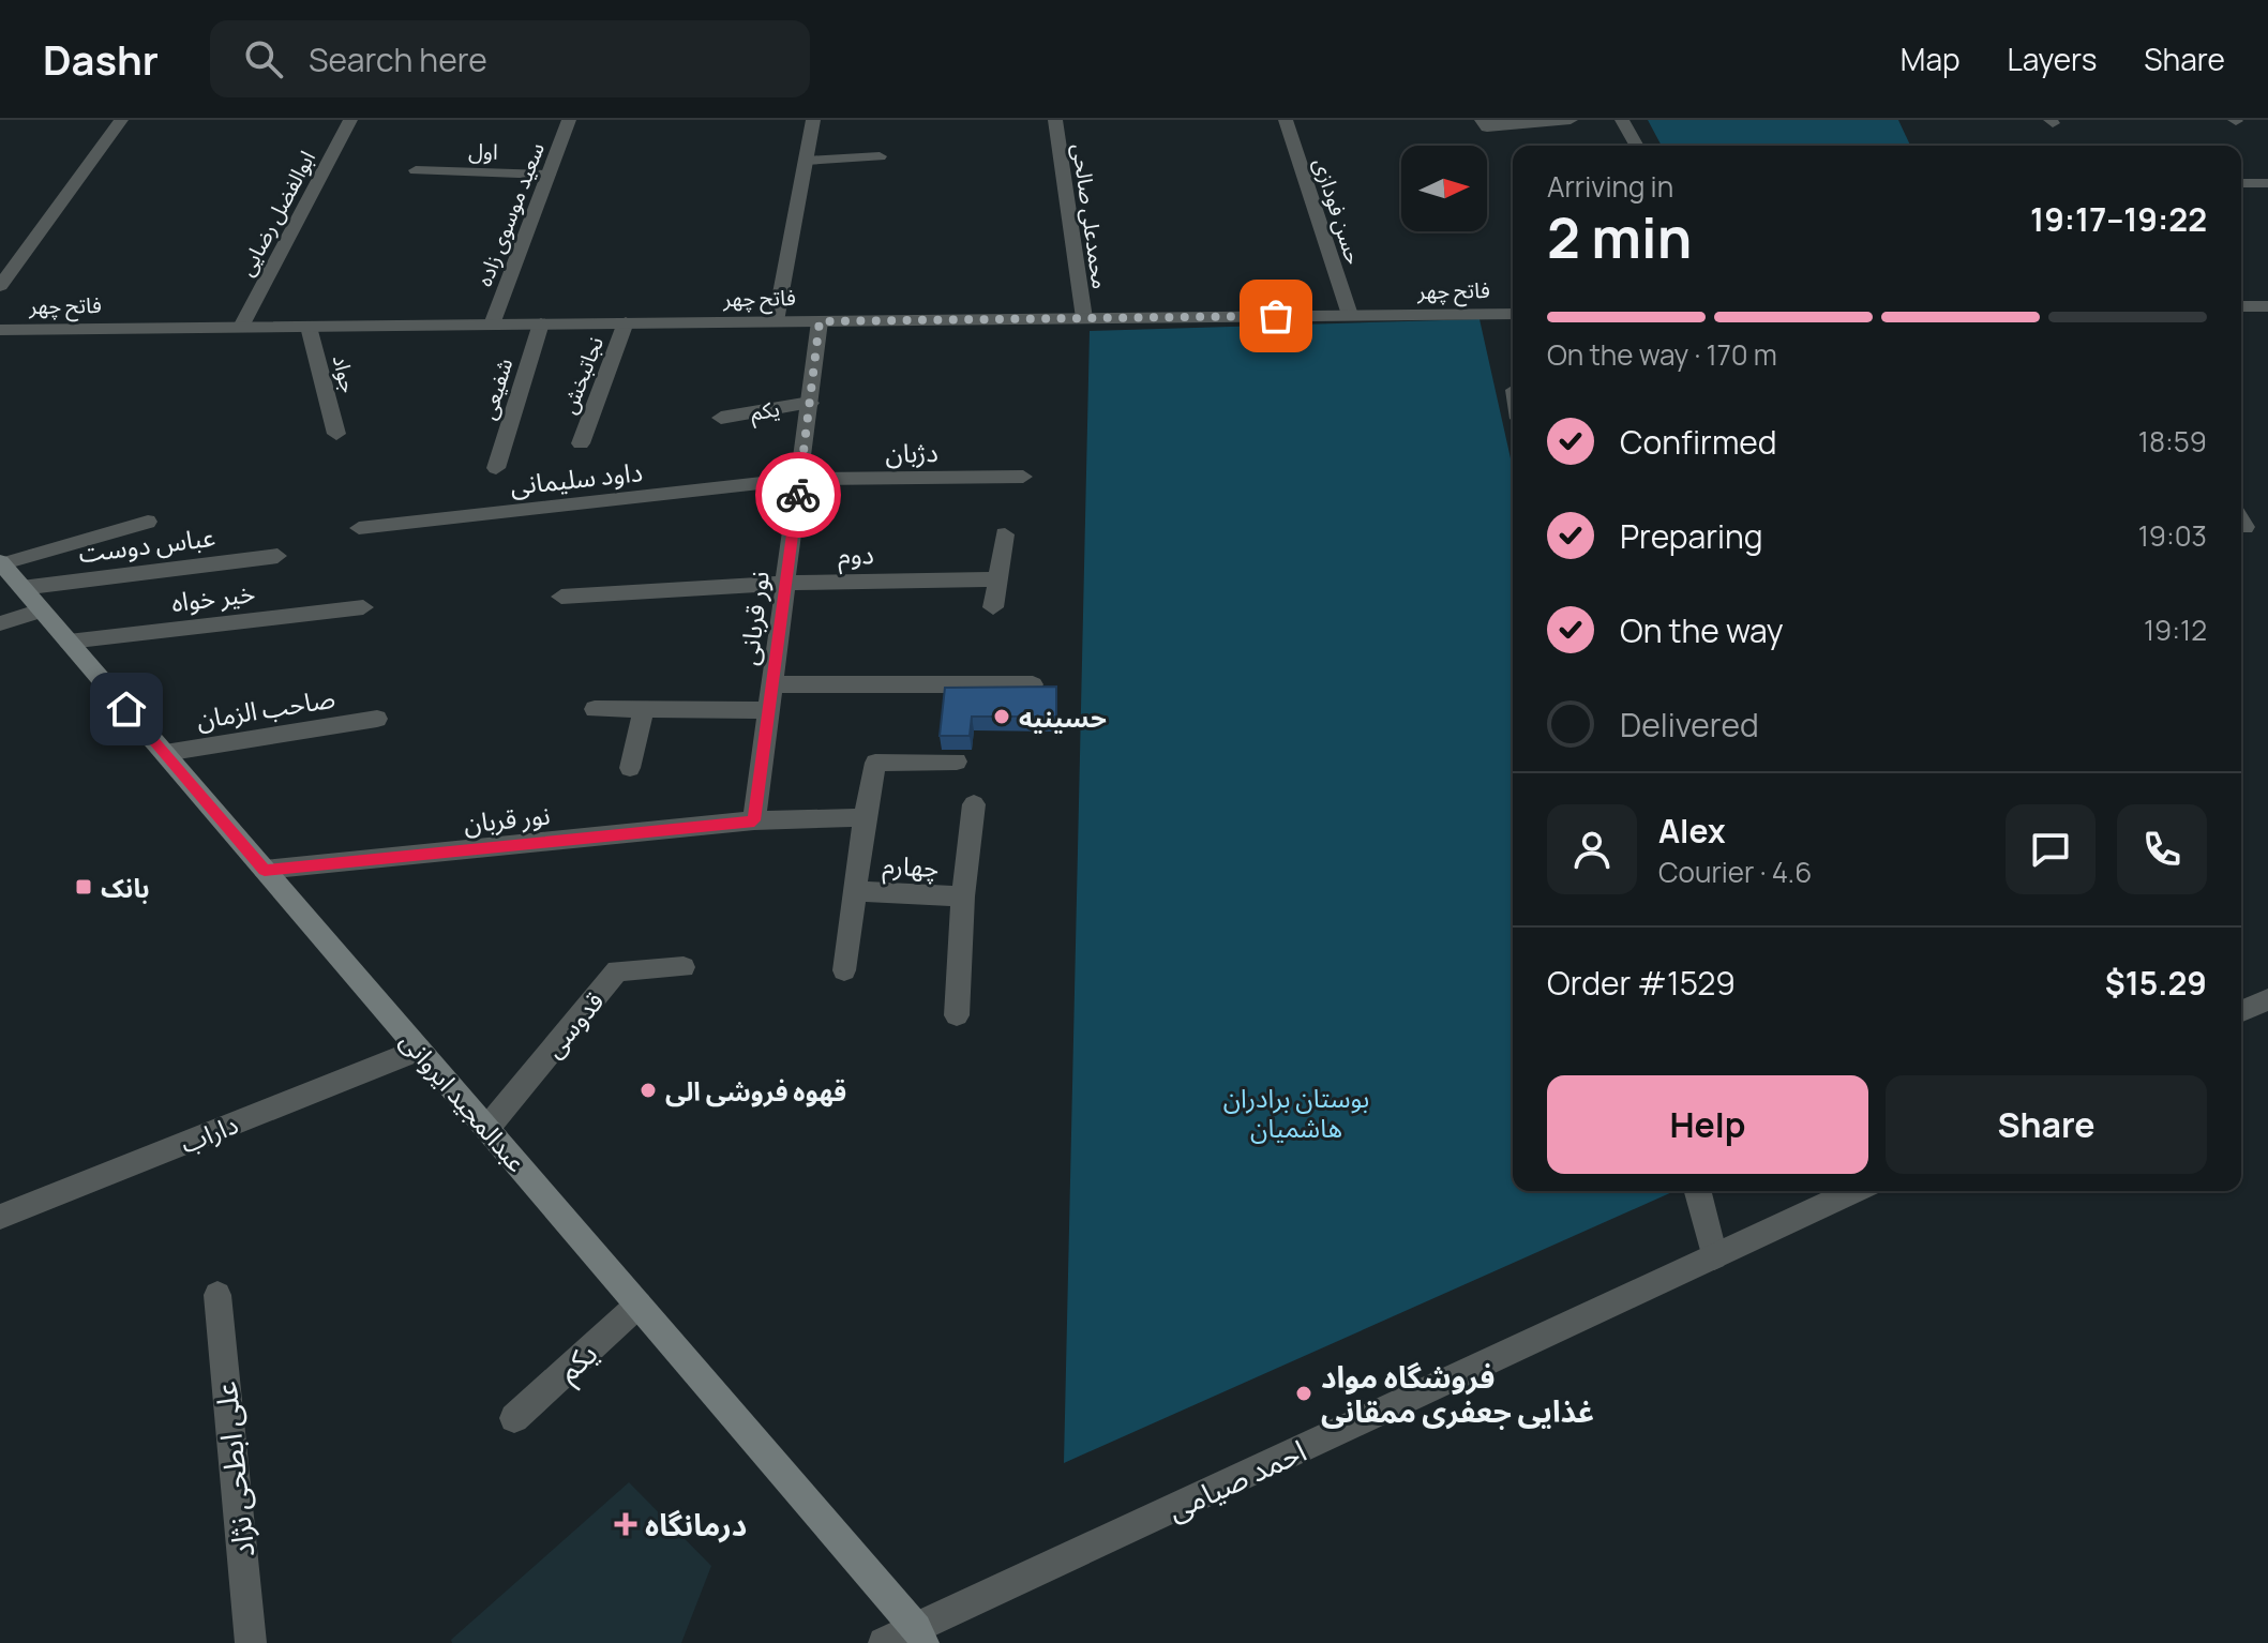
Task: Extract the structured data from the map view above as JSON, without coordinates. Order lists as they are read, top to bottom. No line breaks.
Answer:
{"streets":{"main road":["عبدالمجید ایروانی"],"street":["اول","حسن فودازی","ابوالفضل رضایی","سعید موسوی زاده","محمدعلی صالحی","فاتح چهر","جواد","نجاتبخش","شفیعی","یکم","دژبان","داود سلیمانی","عباس دوست","دوم","خیر خواه","نور قربانی","صاحب الزمان","نور قربان","چهارم","قدوسی","داراب","علی ابطحی نژاد","احمد صیامی"]},"crossings":[["اول","سعید موسوی زاده"],["حسن فودازی","فاتح چهر"],["ابوالفضل رضایی","فاتح چهر"],["سعید موسوی زاده","فاتح چهر"],["محمدعلی صالحی","فاتح چهر"],["فاتح چهر","جواد"],["فاتح چهر","نجاتبخش"],["فاتح چهر","شفیعی"],["فاتح چهر","نور قربانی"],["یکم","نور قربانی"],["یکم","عبدالمجید ایروانی"],["دژبان","داود سلیمانی"],["دژبان","نور قربانی"],["داود سلیمانی","نور قربانی"],["عباس دوست","عبدالمجید ایروانی"],["دوم","نور قربانی"],["خیر خواه","عبدالمجید ایروانی"],["نور قربانی","نور قربان"],["صاحب الزمان","عبدالمجید ایروانی"],["نور قربان","عبدالمجید ایروانی"],["قدوسی","عبدالمجید ایروانی"],["عبدالمجید ایروانی","داراب"],["عبدالمجید ایروانی","احمد صیامی"]],"parks":["بوستان برادران هاشمیان"],"places":{"other":["حسینیه","قهوه فروشی الی","فروشگاه مواد غذایی جعفری ممقانی"],"transit":["بانک"],"health":["درمانگاه"]},"north":"right","page":{"header":"Dashr","search":"Search here","nav":["Map","Layers","Share"],"heading":["2 min","Arriving in","19:17–19:22"],"panel":["Alex","Courier · 4.6","Order #1529","$15.29"],"bar":"On the way · 170 m","list":[["Confirmed","18:59"],["Preparing","19:03"],["On the way","19:12"],"Delivered"],"buttons":["Help","Share"]}}
